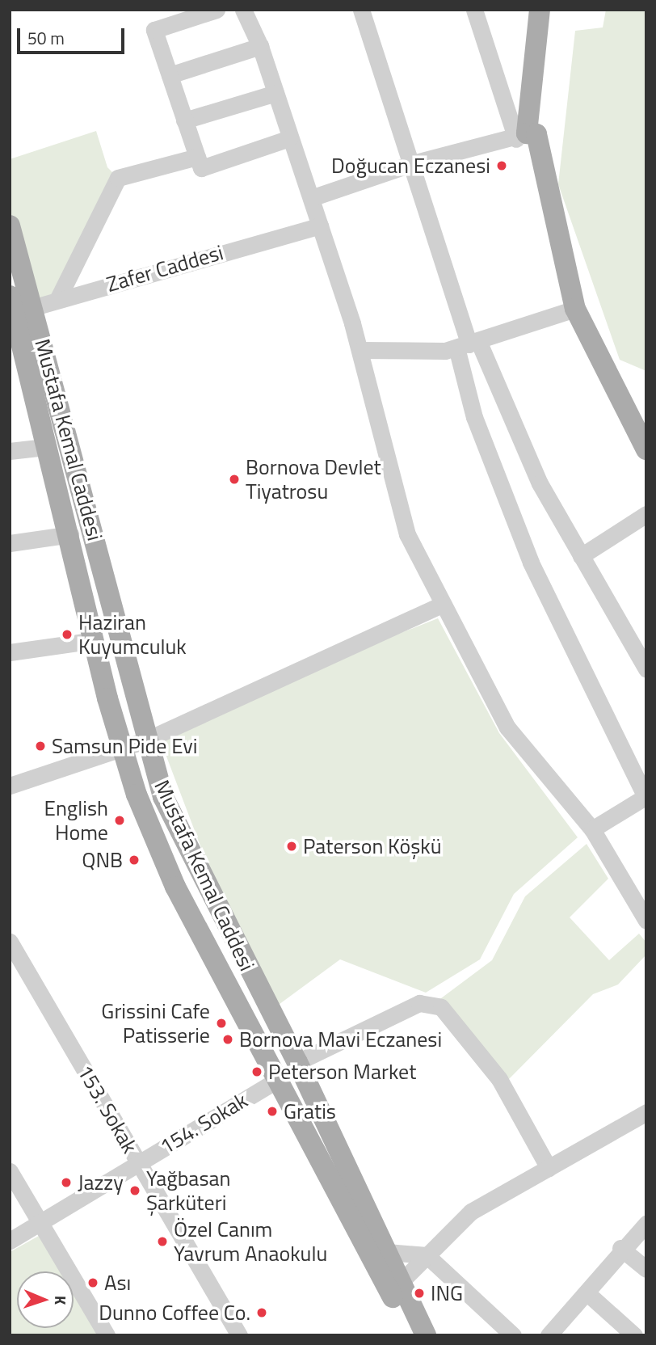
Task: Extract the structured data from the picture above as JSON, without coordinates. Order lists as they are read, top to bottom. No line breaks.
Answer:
{"streets":{"main road":["Mustafa Kemal Caddesi"],"street":["Zafer Caddesi","153. Sokak","154. Sokak"]},"crossings":[["Zafer Caddesi","Mustafa Kemal Caddesi"],["Mustafa Kemal Caddesi","154. Sokak"],["153. Sokak","154. Sokak"]],"places":["Doğucan Eczanesi","Bornova Devlet Tiyatrosu","Haziran Kuyumculuk","Samsun Pide Evi","English Home","Paterson Köşkü","QNB","Grissini Cafe Patisserie","Bornova Mavi Eczanesi","Peterson Market","Gratis","Jazzy","Yağbasan Şarküteri","Özel Canım Yavrum Anaokulu","Ası","ING","Dunno Coffee Co."],"scale_bar":"50 m","north":"right"}
